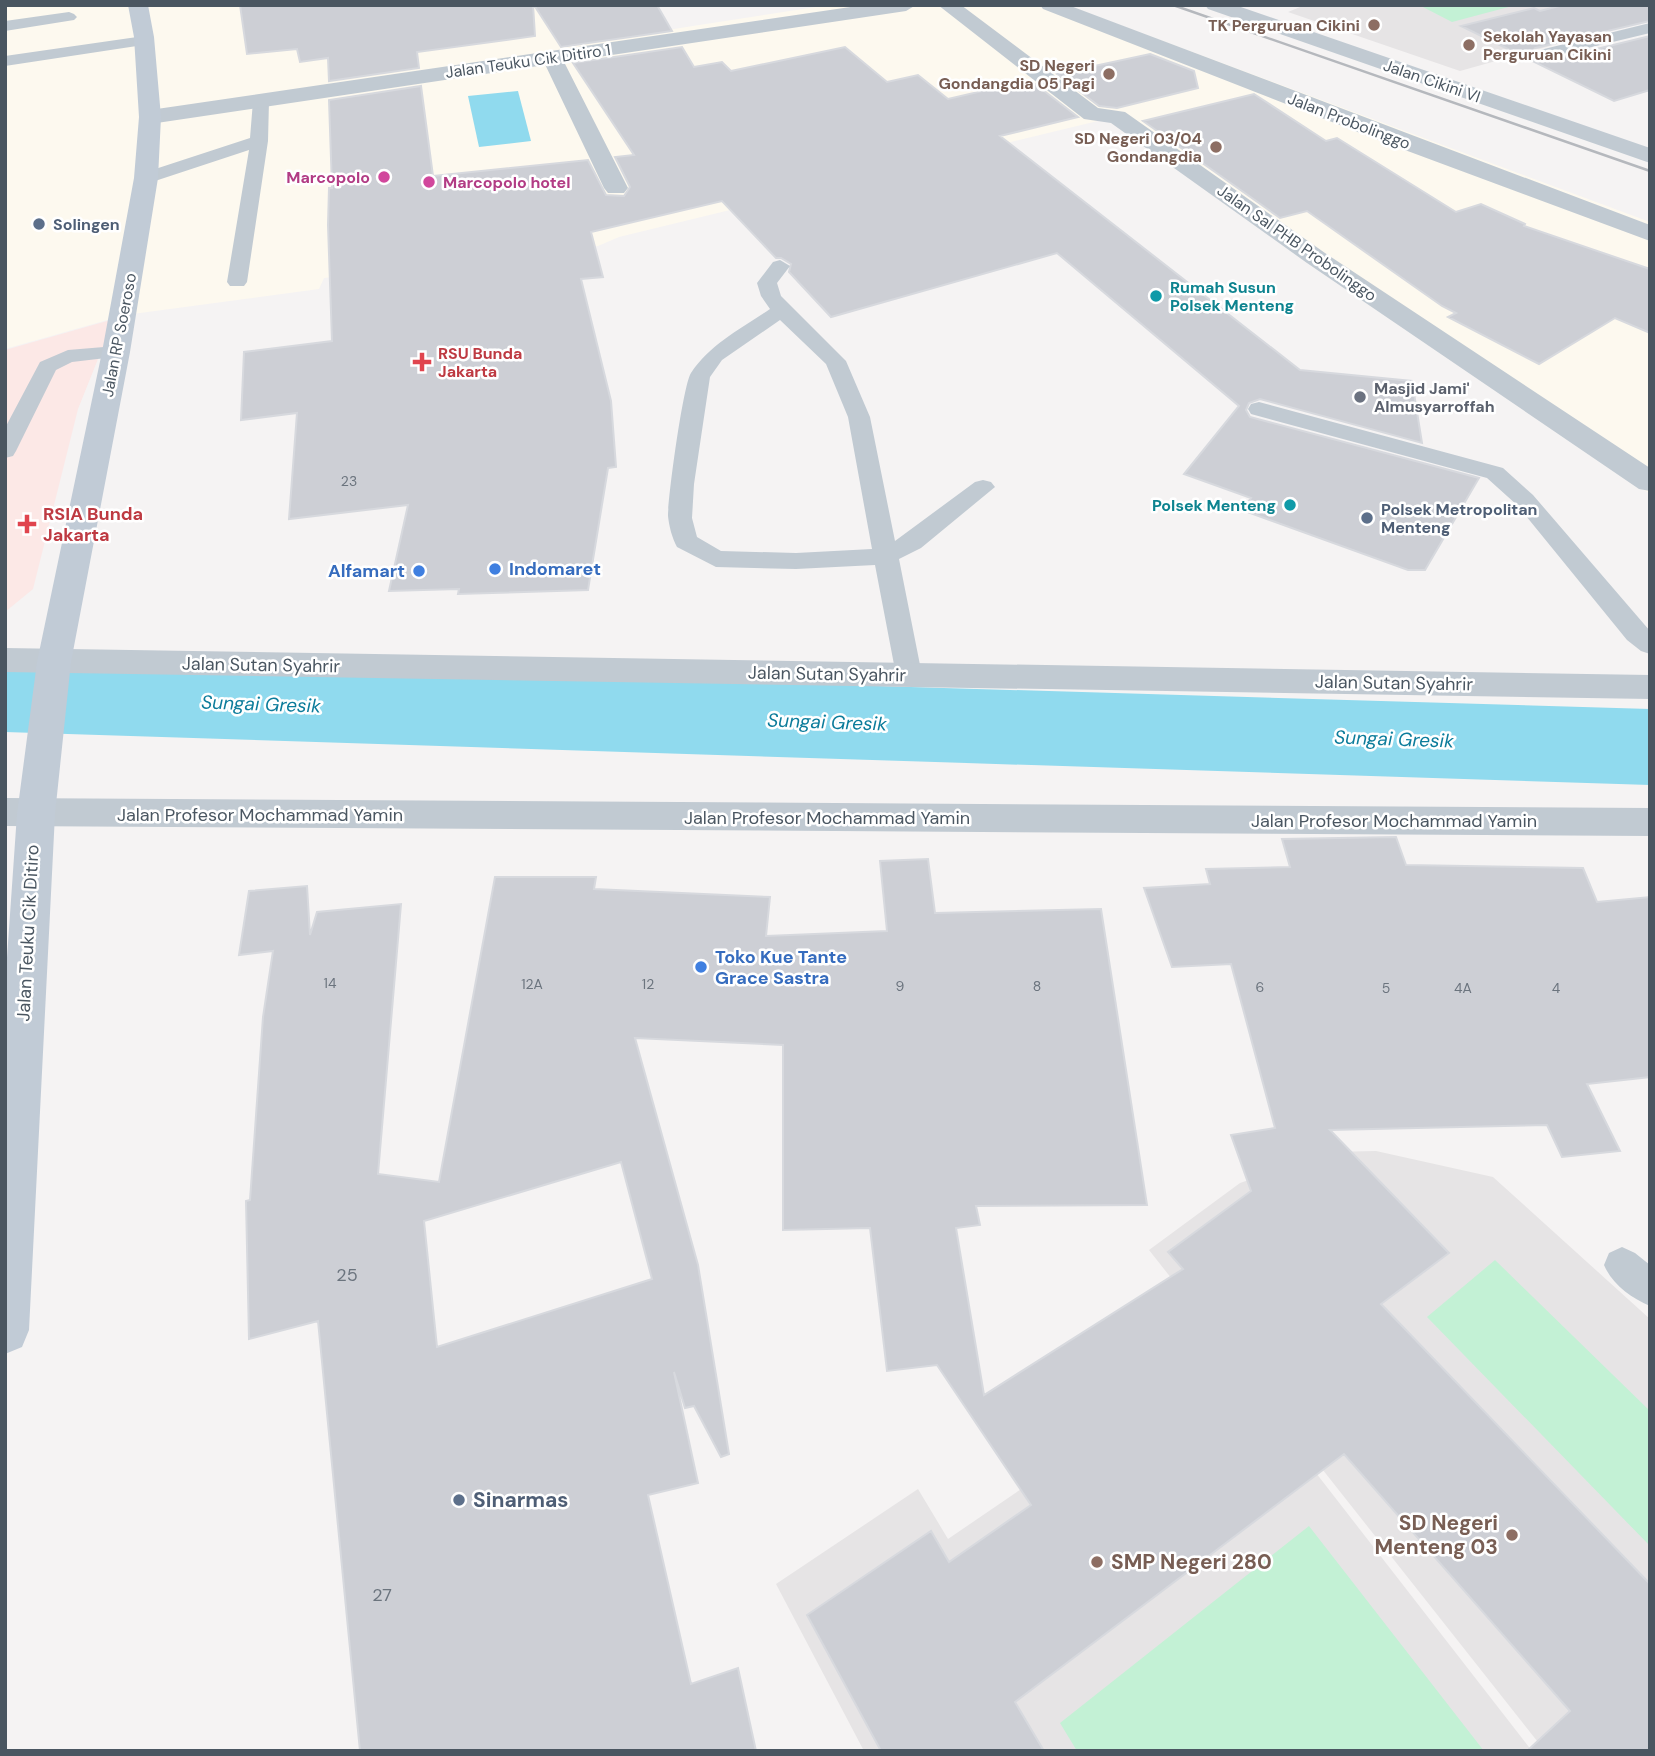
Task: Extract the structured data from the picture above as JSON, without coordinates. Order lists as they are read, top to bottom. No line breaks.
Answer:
{"streets":{"main road":["Jalan RP Soeroso","Jalan Teuku Cik Ditiro"],"street":["Jalan Teuku Cik Ditiro 1","Jalan Cikini VI","Jalan Probolinggo","Jalan Sal PHB Probolinggo","Jalan Sutan Syahrir","Jalan Profesor Mochammad Yamin"]},"crossings":[["Jalan Teuku Cik Ditiro 1","Jalan RP Soeroso"],["Jalan RP Soeroso","Jalan Sutan Syahrir"],["Jalan RP Soeroso","Jalan Teuku Cik Ditiro"],["Jalan Sutan Syahrir","Jalan Teuku Cik Ditiro"],["Jalan Profesor Mochammad Yamin","Jalan Teuku Cik Ditiro"]],"water":["Sungai Gresik"],"places":{"other":["TK Perguruan Cikini","Sekolah Yayasan Perguruan Cikini","SD Negeri Gondangdia 05 Pagi","SD Negeri 03/04 Gondangdia","Marcopolo","Marcopolo hotel","Solingen","Rumah Susun Polsek Menteng","Masjid Jami' Almusyarroffah","Polsek Menteng","Polsek Metropolitan Menteng","Indomaret","Alfamart","Toko Kue Tante Grace Sastra","Sinarmas","SD Negeri Menteng 03","SMP Negeri 280"],"health":["RSU Bunda Jakarta","RSIA Bunda Jakarta"]},"house_numbers":["23","14","12A","12","9","8","6","5","4A","4","25","27"]}
